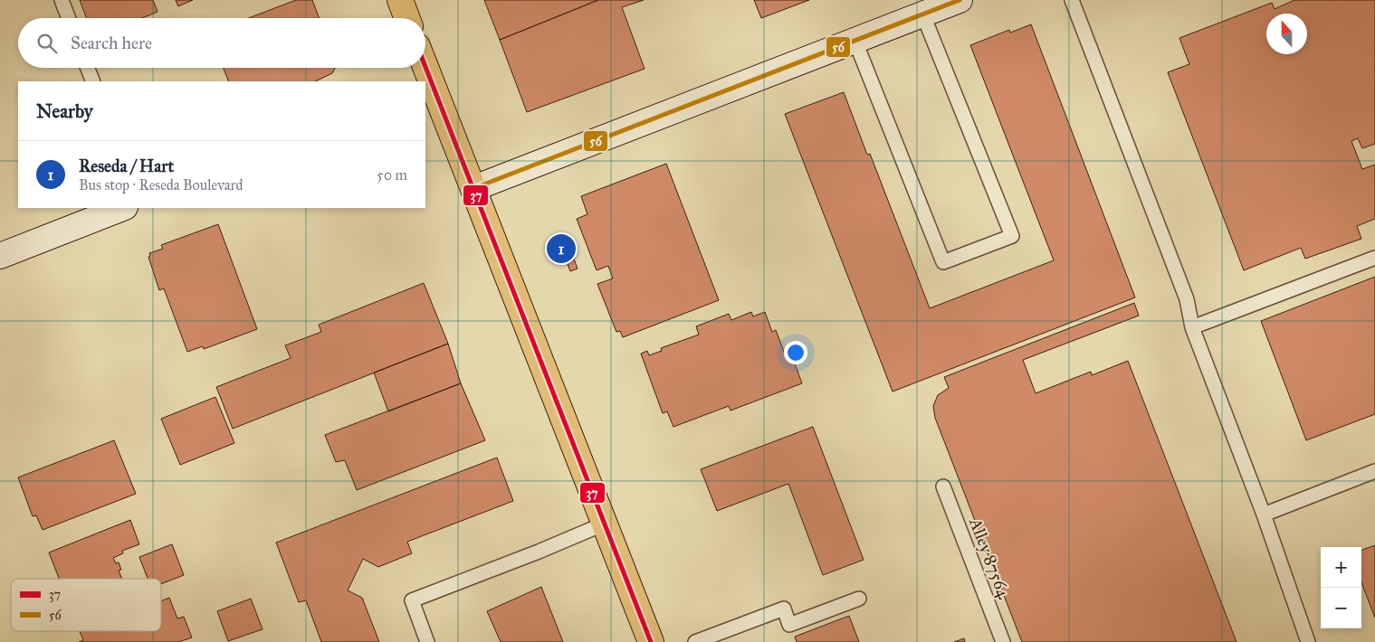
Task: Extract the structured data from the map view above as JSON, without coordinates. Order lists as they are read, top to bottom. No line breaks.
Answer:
{"streets":{"lane":["Alley 87564"]},"lines":["transit line 56","transit line 37"],"legend":["37","56"],"north":"top","page":{"search":"Search here","heading":"Nearby","list":[{"mark":"1","name":"Reseda / Hart","note":"Bus stop · Reseda Boulevard","value":"50 m"}],"pins":"1","map_buttons":["+","−"]}}
